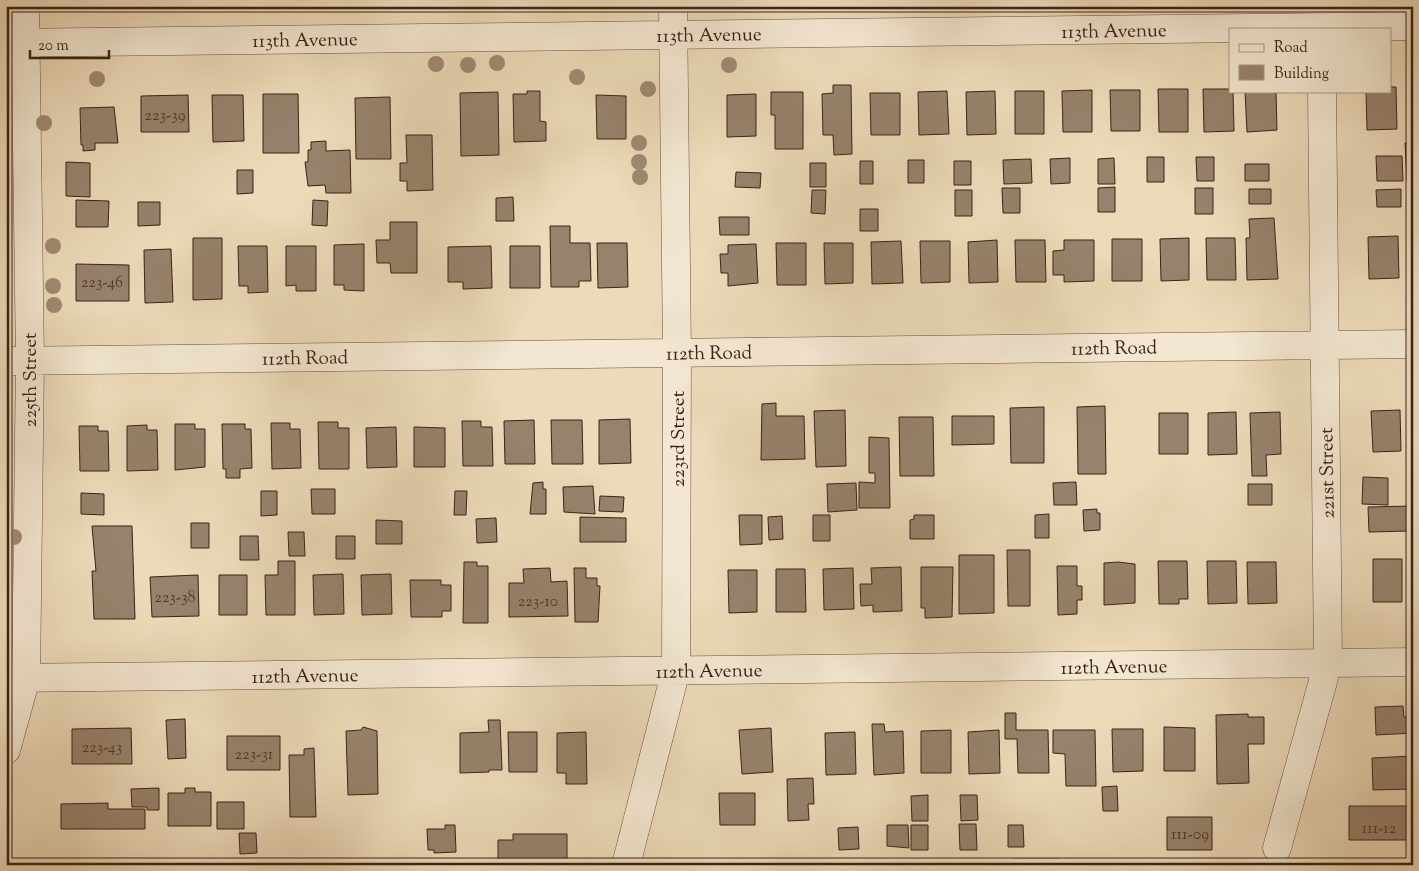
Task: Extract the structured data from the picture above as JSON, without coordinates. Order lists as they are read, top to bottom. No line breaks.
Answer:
{"streets":{"street":["113th Avenue","112th Road","225th Street","223rd Street","221st Street","112th Avenue"]},"crossings":[["113th Avenue","225th Street"],["113th Avenue","223rd Street"],["112th Road","225th Street"],["112th Road","223rd Street"],["112th Road","221st Street"],["225th Street","112th Avenue"],["223rd Street","112th Avenue"],["221st Street","112th Avenue"]],"house_numbers":["223-39","223-46","223-38","223-10","223-43","223-31","111-12","111-09"],"legend":["Road","Building"],"scale_bar":"20 m"}
